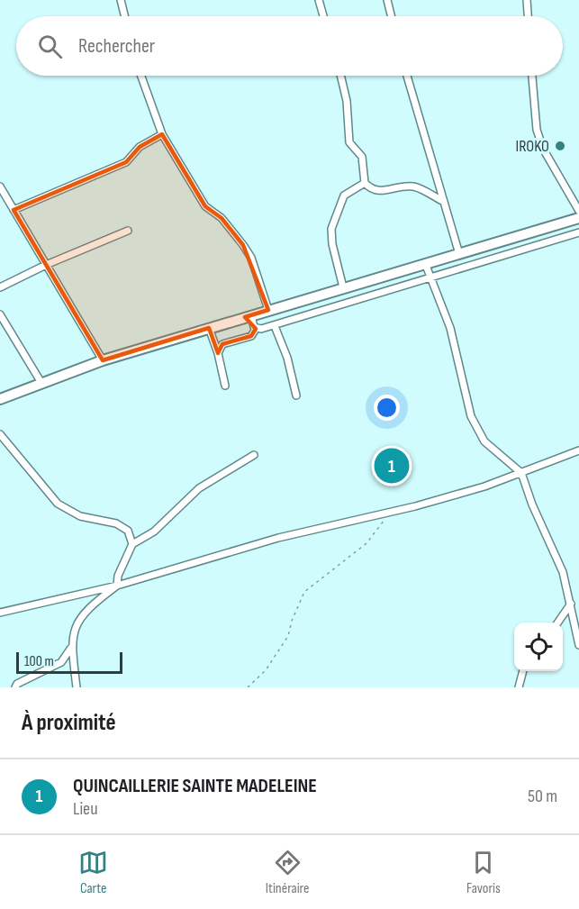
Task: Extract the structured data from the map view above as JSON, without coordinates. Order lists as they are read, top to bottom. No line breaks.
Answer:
{"places":["IROKO"],"scale_bar":"100 m","page":{"search":"Rechercher","pins":"1","scale":"100 m","heading":"À proximité","list":[{"mark":"1","name":"QUINCAILLERIE SAINTE MADELEINE","note":"Lieu","value":"50 m"}],"nav":["Carte","Itinéraire","Favoris"]}}
